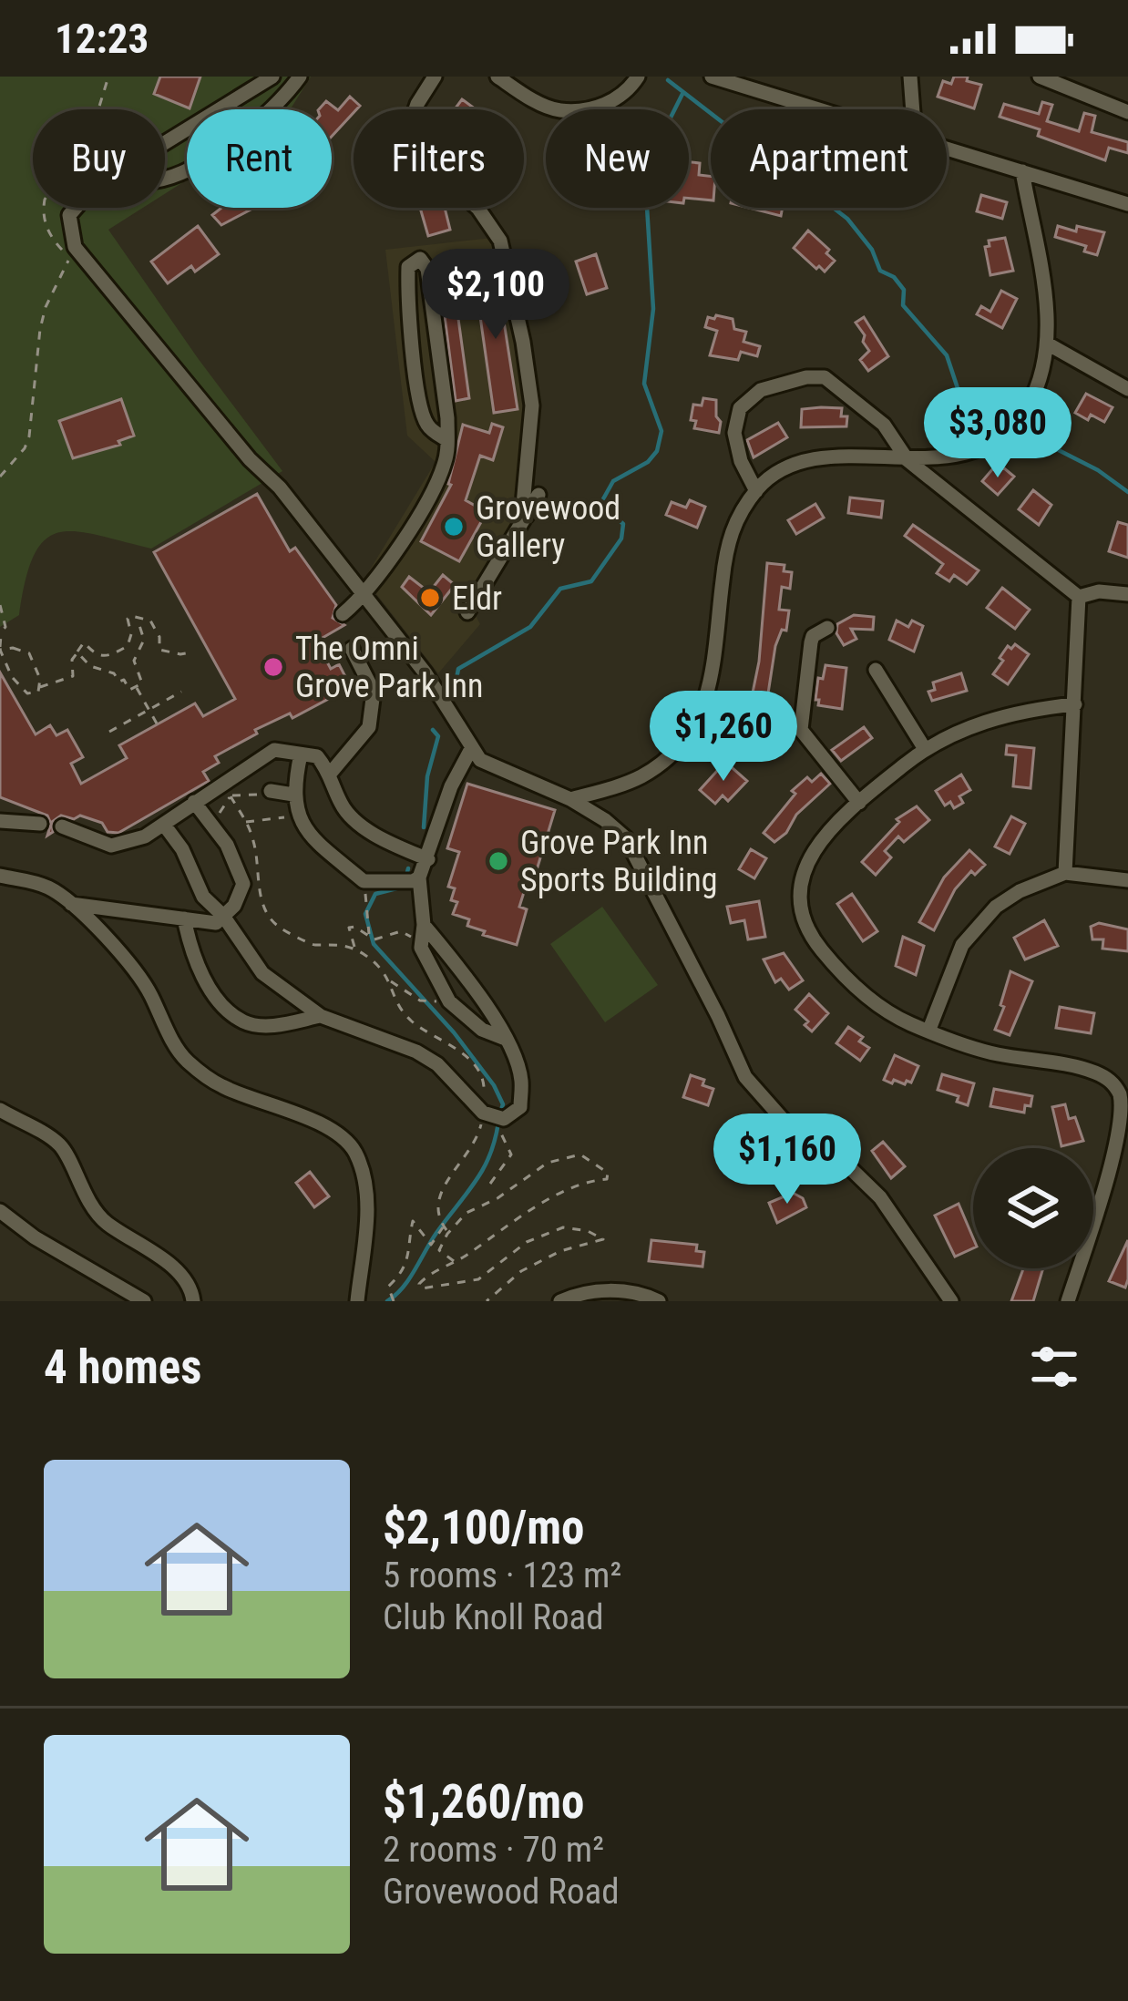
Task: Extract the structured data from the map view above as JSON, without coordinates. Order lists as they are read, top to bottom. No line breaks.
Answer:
{"places":["Grovewood Gallery","Eldr","The Omni Grove Park Inn","Grove Park Inn Sports Building"],"page":{"status":"12:23","chip":["Buy","Rent","Filters","New","Apartment"],"price":["$2,100","$3,080","$1,260","$1,160"],"heading":"4 homes","list":[{"name":"$2,100/mo","note":"5 rooms · 123 m² · Club Knoll Road"},{"name":"$1,260/mo","note":"2 rooms · 70 m² · Grovewood Road"}]}}
